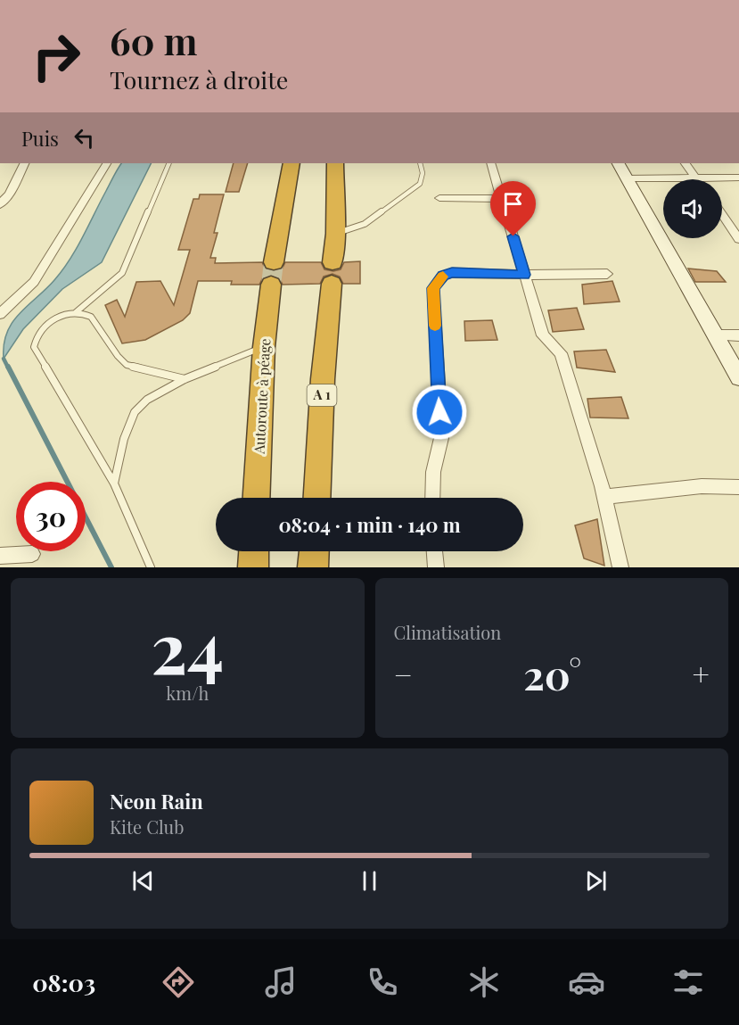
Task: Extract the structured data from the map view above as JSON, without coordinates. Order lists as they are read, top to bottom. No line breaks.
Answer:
{"streets":{"highway":["A 1","Autoroute à péage"]},"page":{"turn":["60 m","Tournez à droite"],"then":"Puis","limit":"30","trip":"08:04 · 1 min · 140 m","tile":[["24","km/h"],"Climatisation"],"heat":["−","20°","+"],"song":["Neon Rain","Kite Club"],"tabs":"08:03"}}
